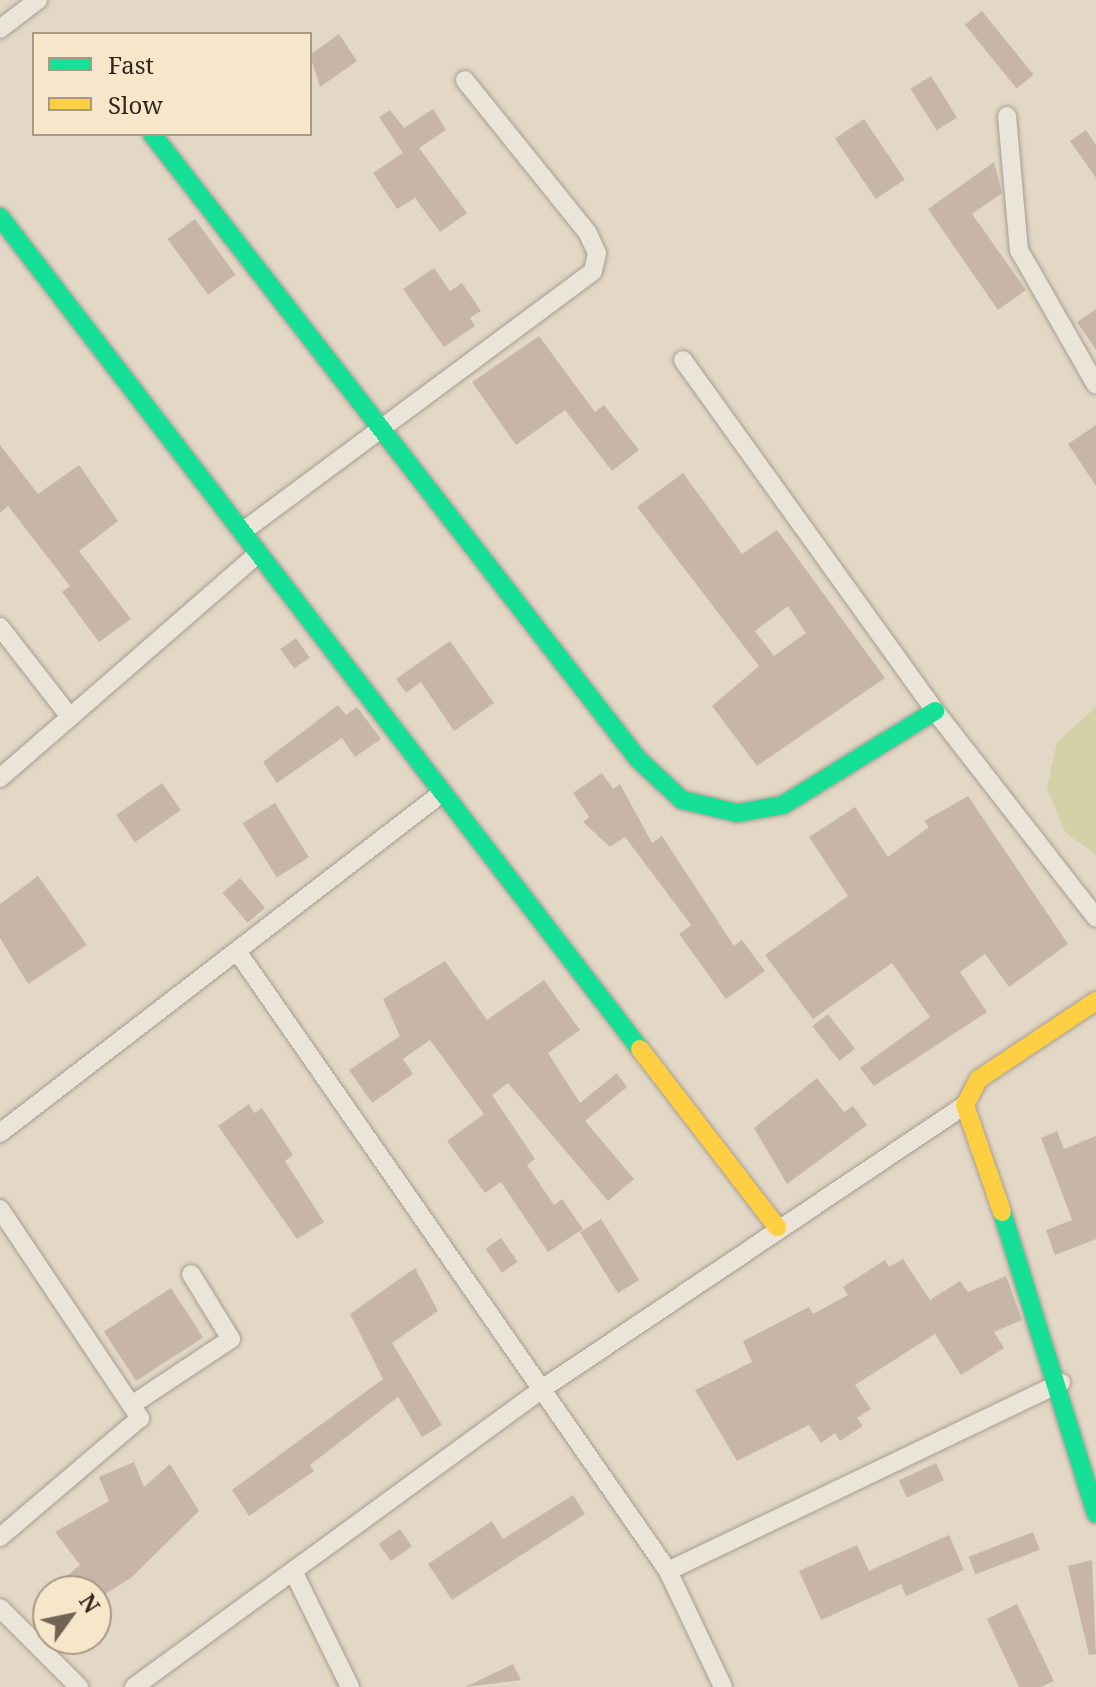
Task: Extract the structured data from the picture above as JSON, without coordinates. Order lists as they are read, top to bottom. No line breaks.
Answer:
{"legend":["Fast","Slow"],"north":"top right"}
